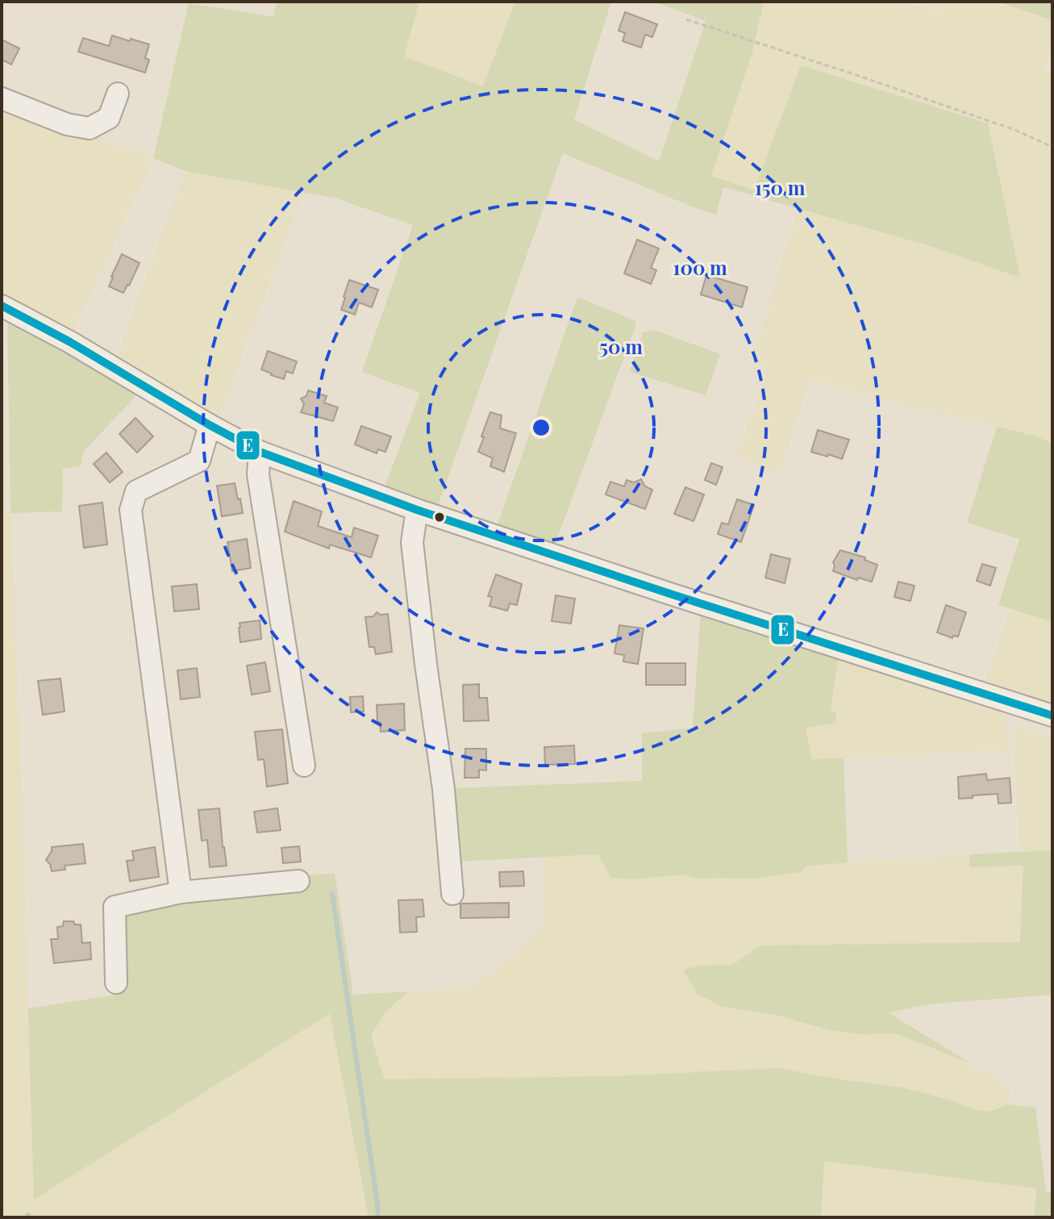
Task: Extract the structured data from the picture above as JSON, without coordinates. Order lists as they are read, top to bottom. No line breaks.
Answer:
{"lines":["transit line E"],"rings":["150 m","100 m","50 m"]}
